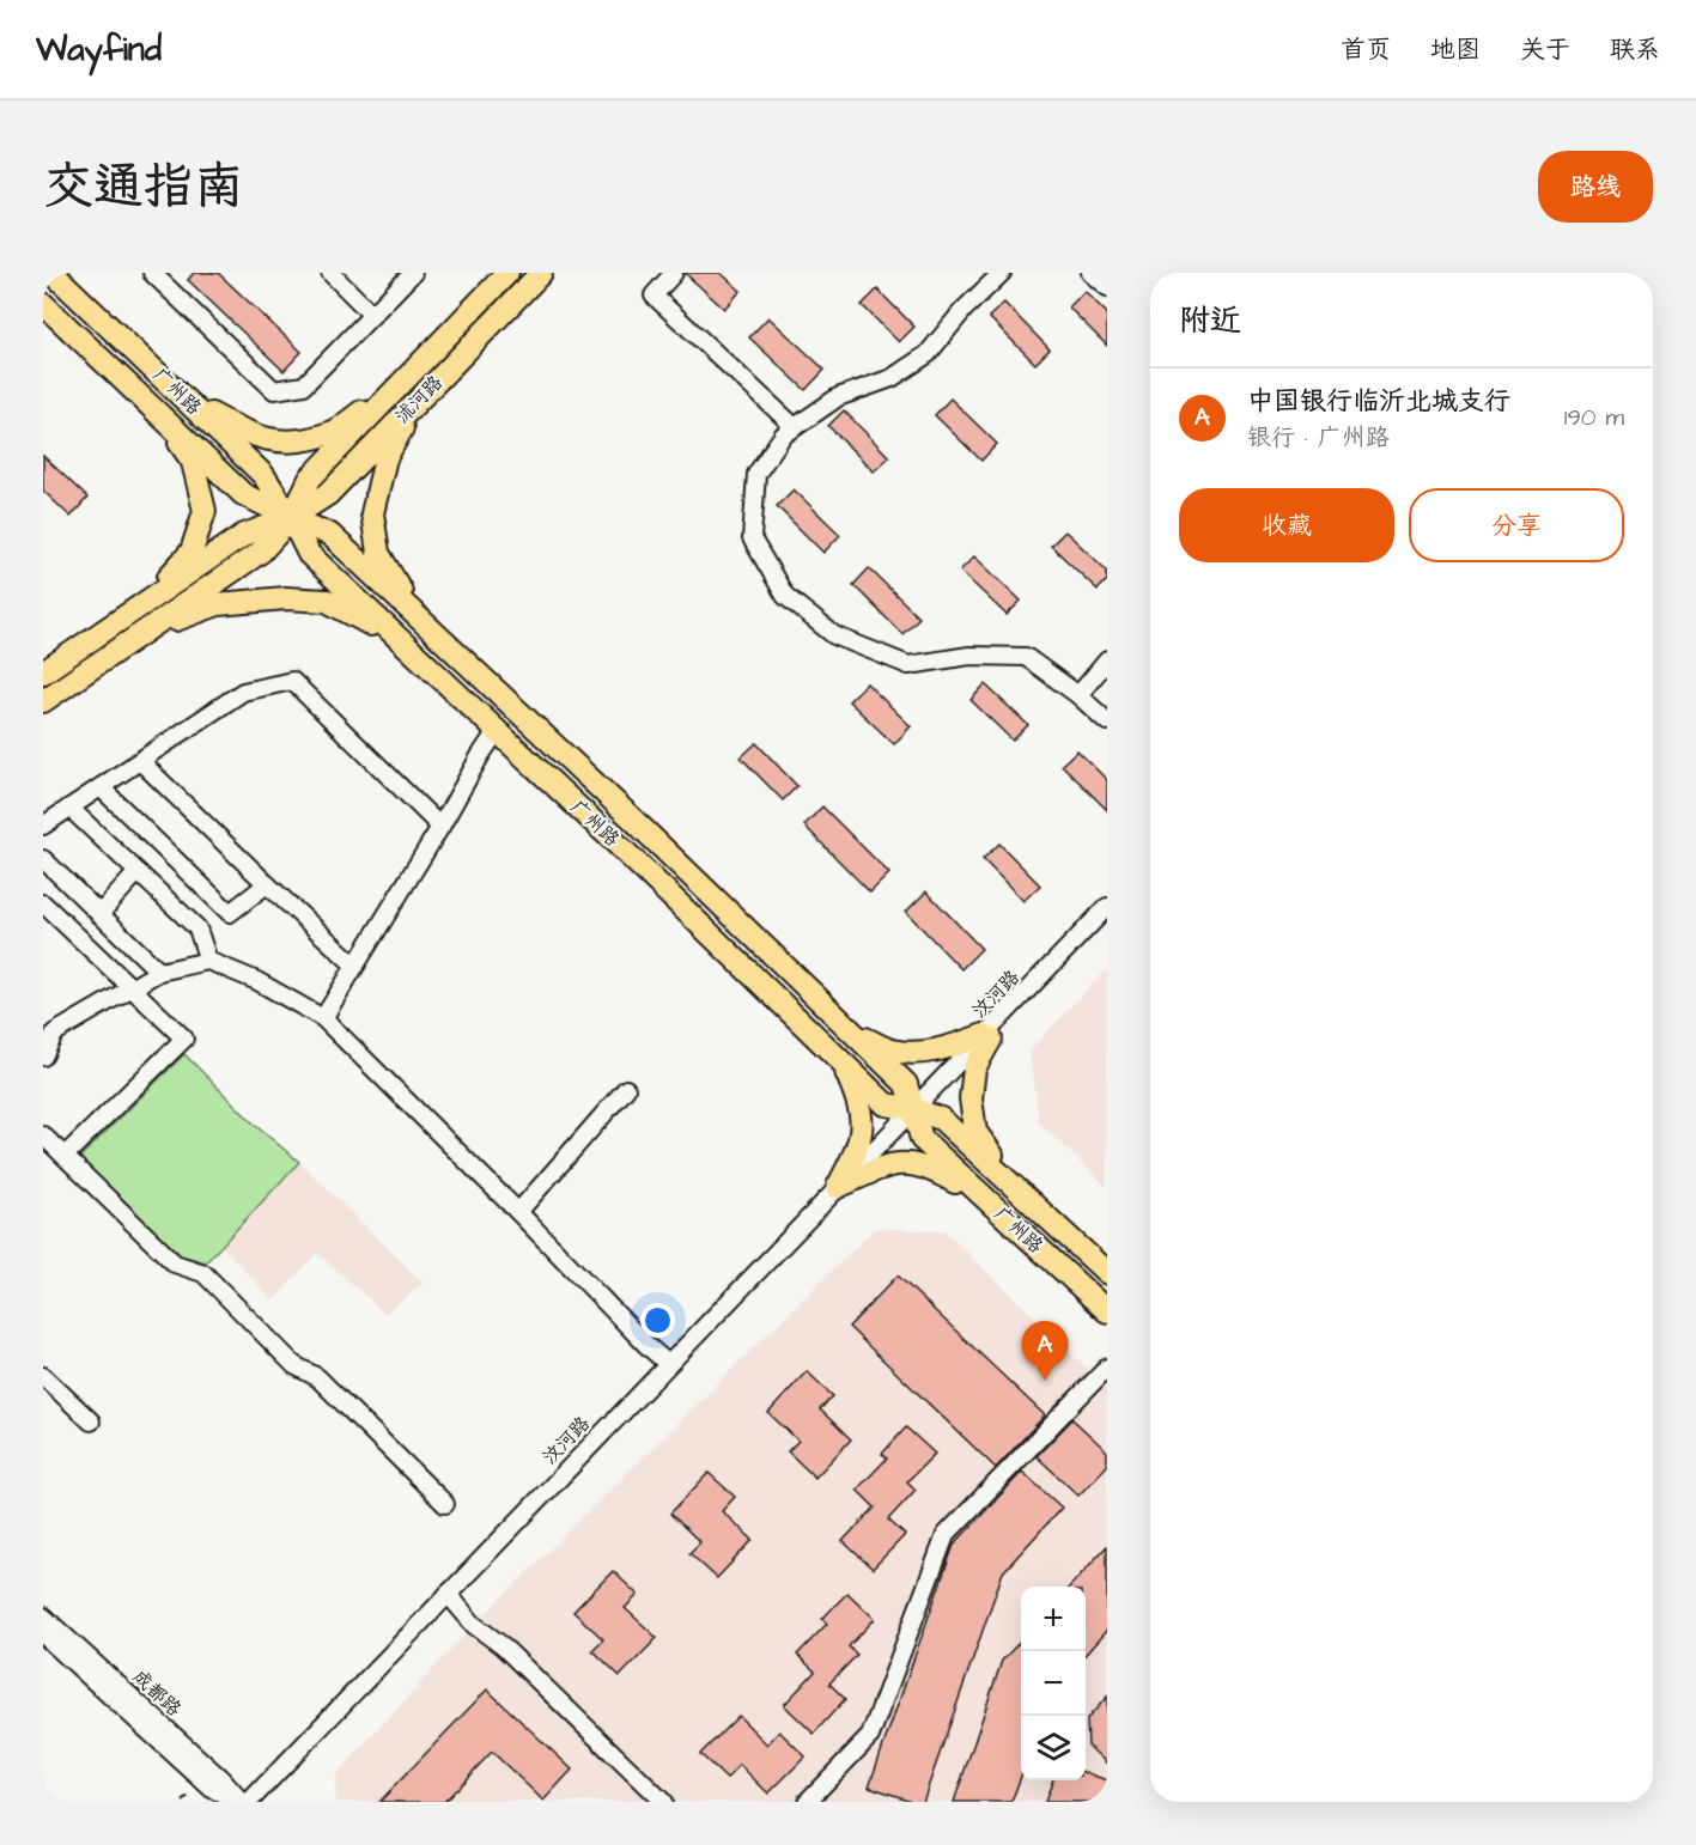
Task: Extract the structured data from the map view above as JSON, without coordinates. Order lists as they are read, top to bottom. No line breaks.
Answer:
{"streets":{"main road":["广州路","沭河路"],"street":["汶河路","成都路"]},"crossings":[["广州路","沭河路"],["广州路","汶河路"]],"page":{"header":"Wayfind","nav":["首页","地图","关于","联系"],"title":"交通指南","buttons":["路线",["收藏","分享"]],"heading":"附近","list":[{"mark":"A","name":"中国银行临沂北城支行","note":"银行 · 广州路","value":"190 m"}],"pins":"A","map_buttons":["+","−"]}}
